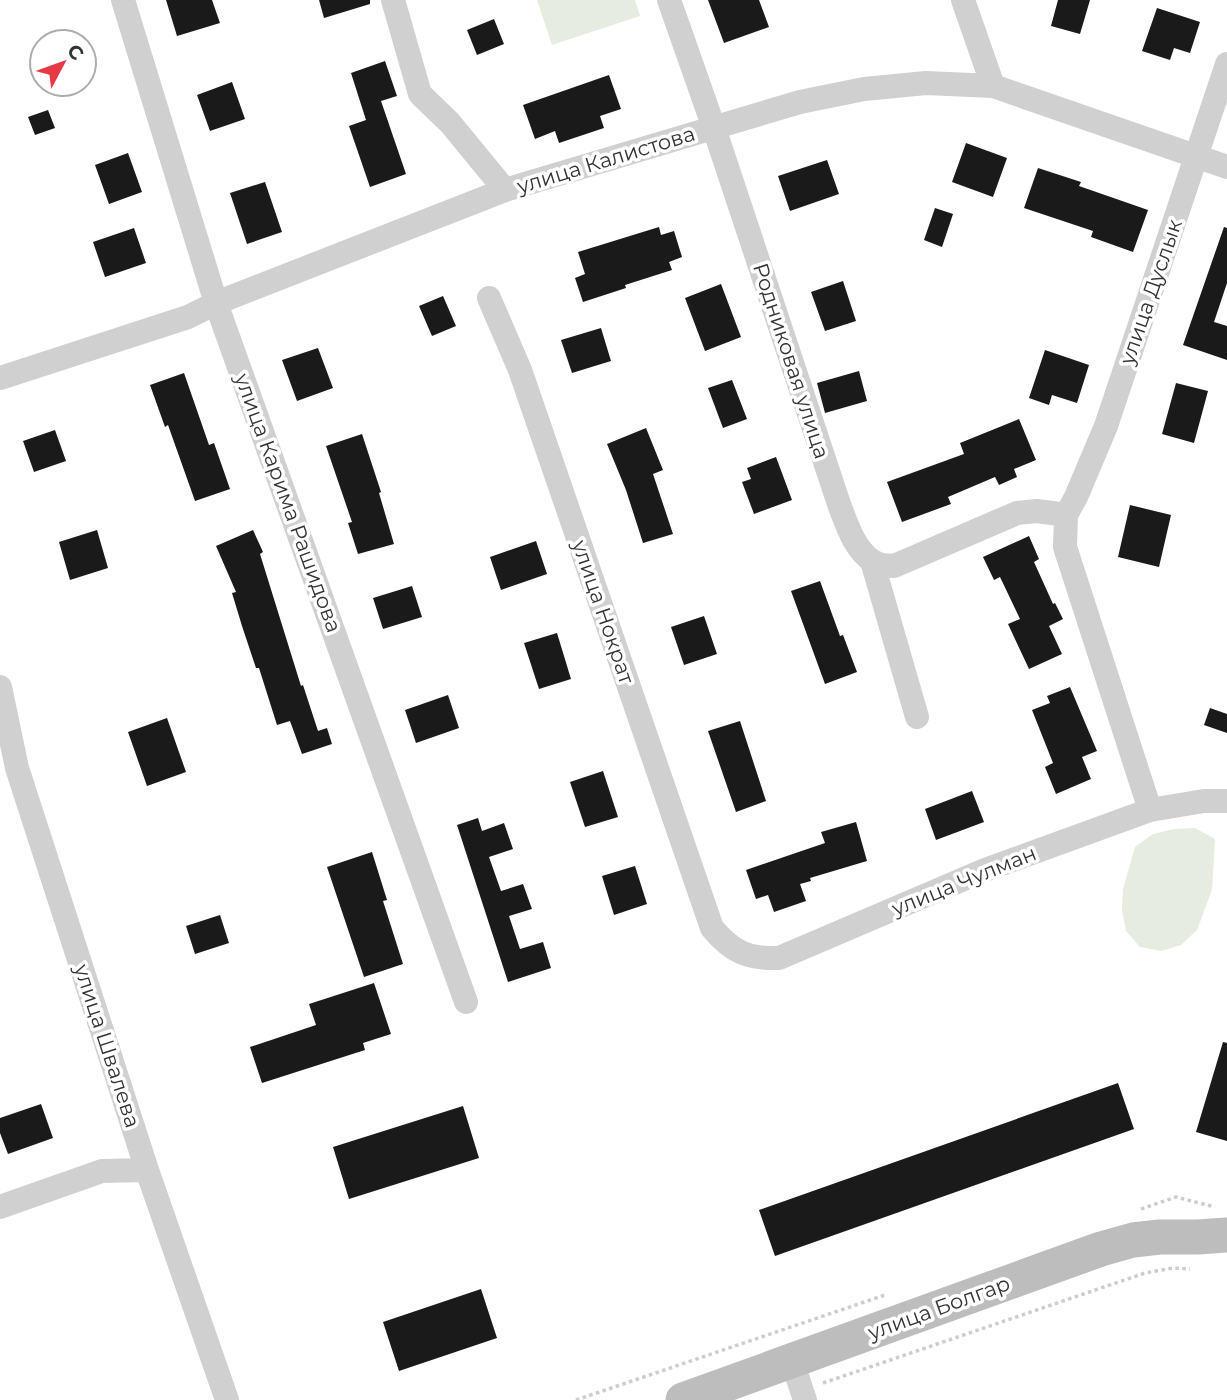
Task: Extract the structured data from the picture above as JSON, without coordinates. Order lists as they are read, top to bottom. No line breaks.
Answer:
{"streets":{"street":["улица Калистова","улица Дуслык","Родниковая улица","улица Карима Рашидова","улица Нократ","улица Чулман","улица Швалева","улица Болгар"]},"crossings":[["улица Калистова","улица Дуслык"],["улица Калистова","Родниковая улица"],["улица Калистова","улица Карима Рашидова"],["улица Дуслык","улица Чулман"],["улица Нократ","улица Чулман"]],"north":"top right"}
